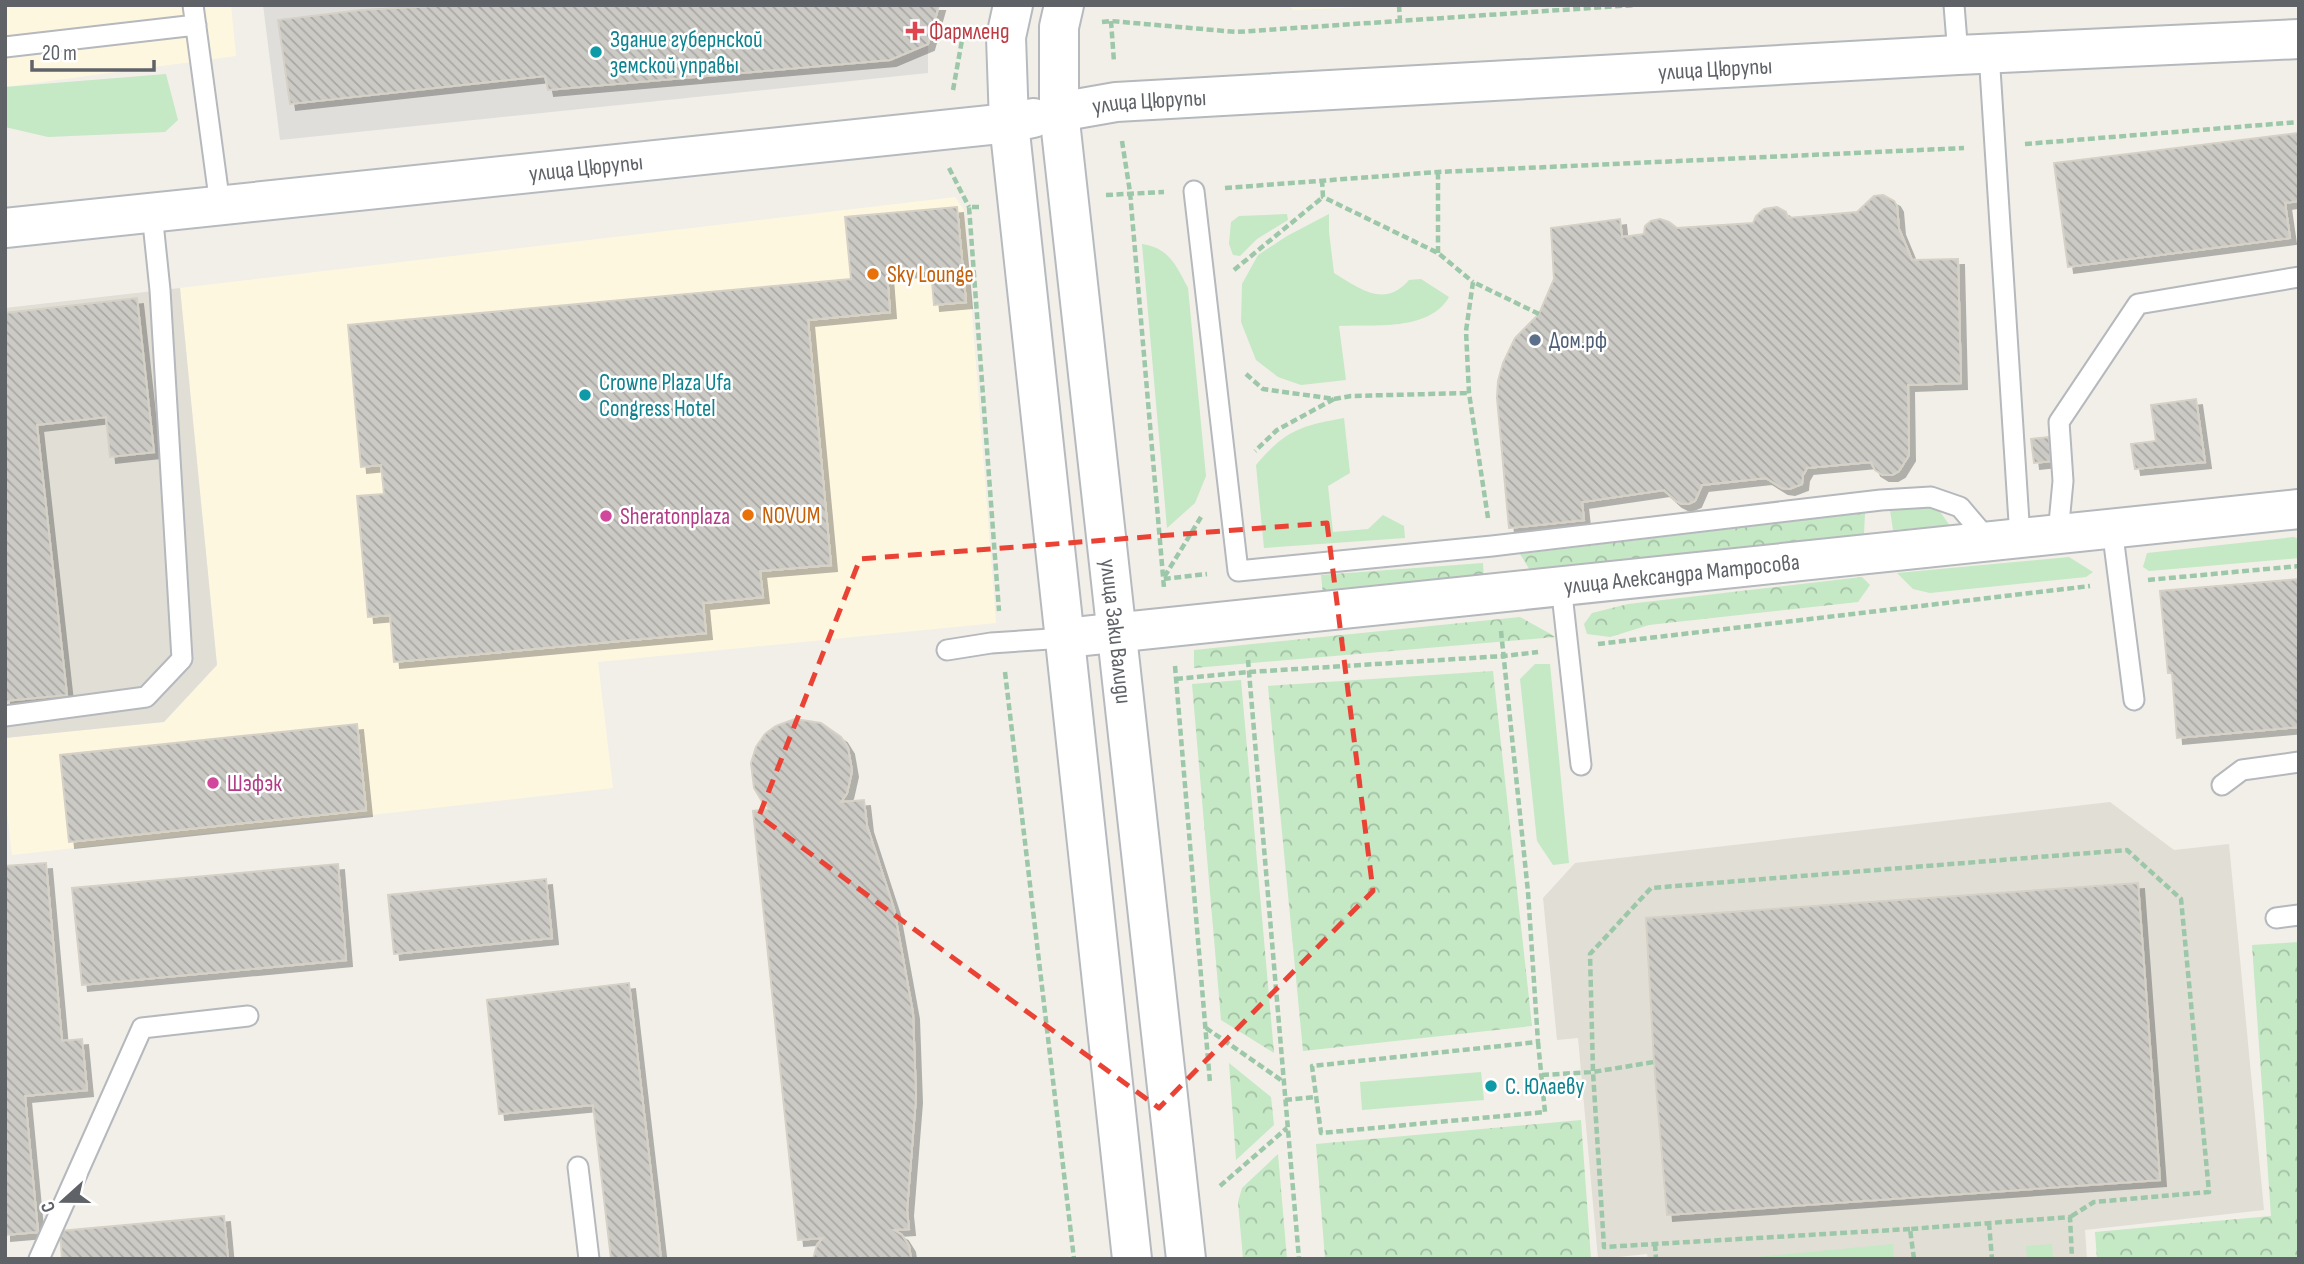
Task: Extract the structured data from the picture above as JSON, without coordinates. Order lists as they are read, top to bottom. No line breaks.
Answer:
{"streets":{"main road":["улица Цюрупы","улица Александра Матросова","улица Заки Валиди"]},"crossings":[["улица Цюрупы","улица Заки Валиди"],["улица Александра Матросова","улица Заки Валиди"]],"places":{"health":["Фармленд"],"other":["Здание губернской земской управы","Sky Lounge","Дом.рф","Crowne Plaza Ufa Congress Hotel","NOVUM","Sheratonplaza","Шэфэк","С. Юлаеву"]},"scale_bar":"20 m","north":"left"}
